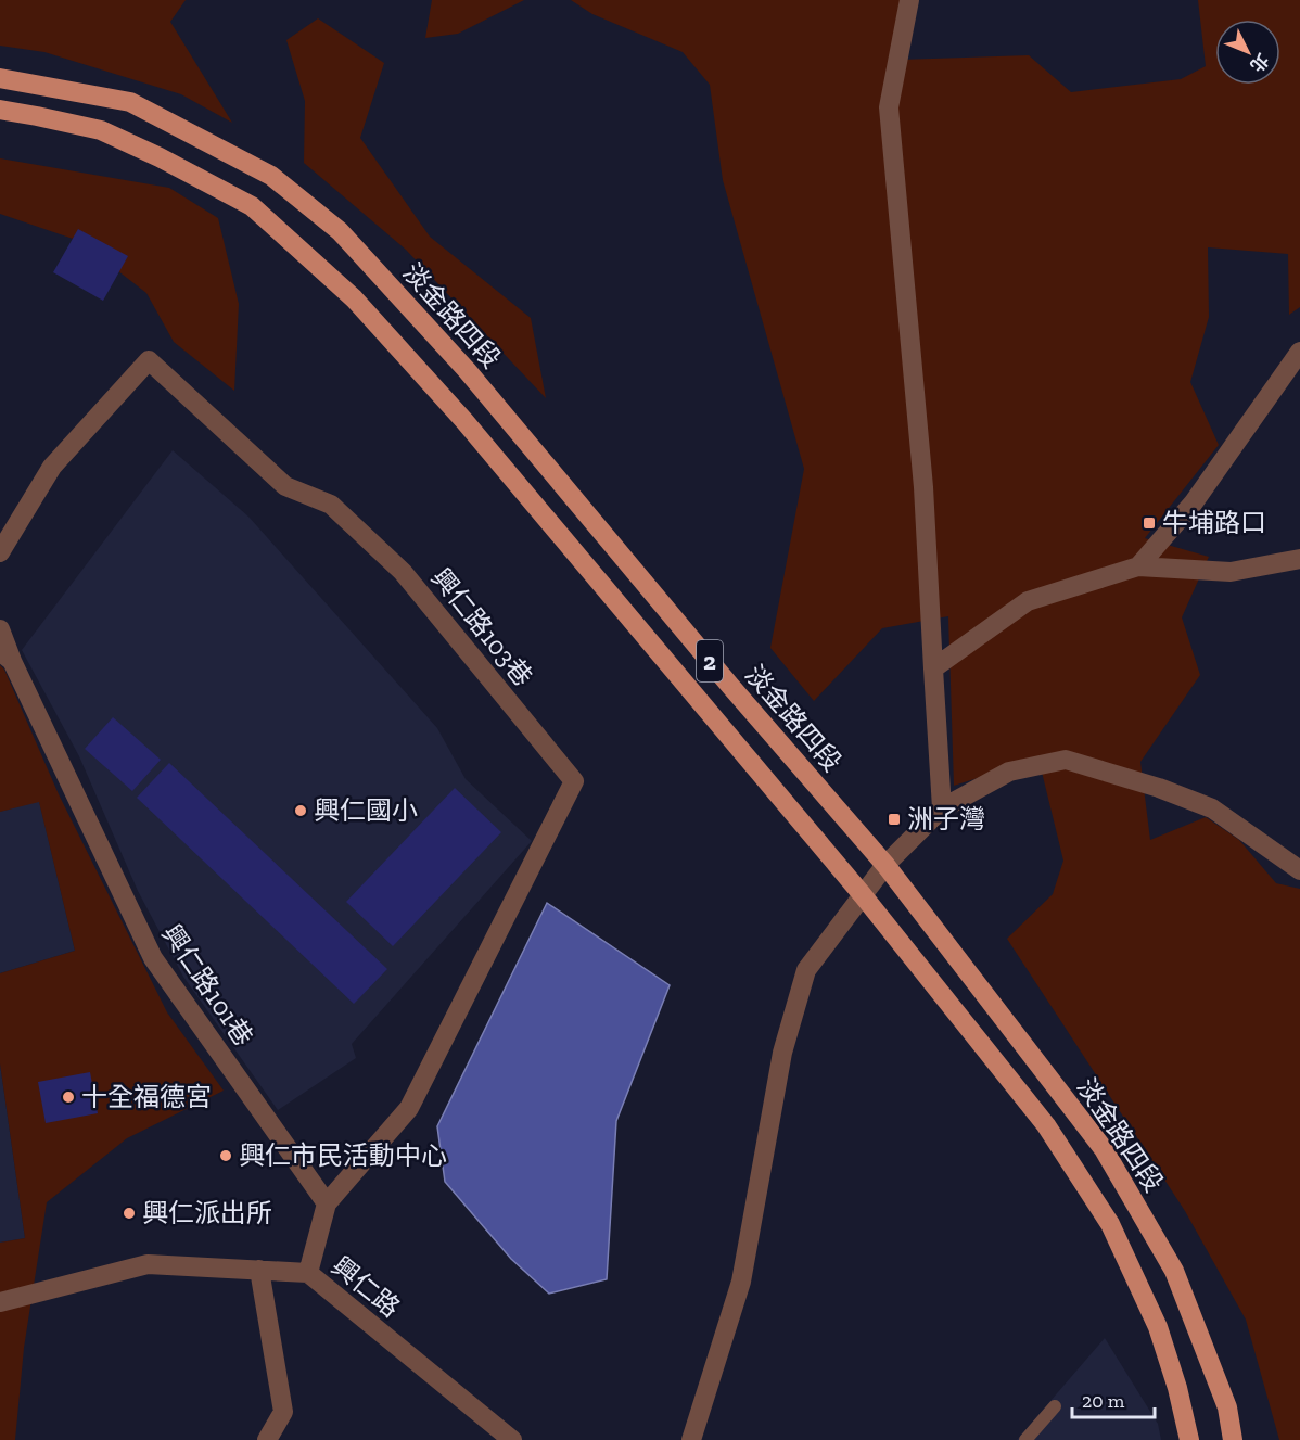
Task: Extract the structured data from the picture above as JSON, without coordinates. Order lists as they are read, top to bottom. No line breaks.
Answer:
{"streets":{"main road":["淡金路四段","2"],"street":["興仁路103巷","興仁路101巷","興仁路"]},"crossings":[["興仁路103巷","興仁路101巷"]],"places":{"transit":["牛埔路口","洲子灣"],"other":["興仁國小","十全福德宮","興仁市民活動中心","興仁派出所"]},"scale_bar":"20 m","north":"bottom right"}
